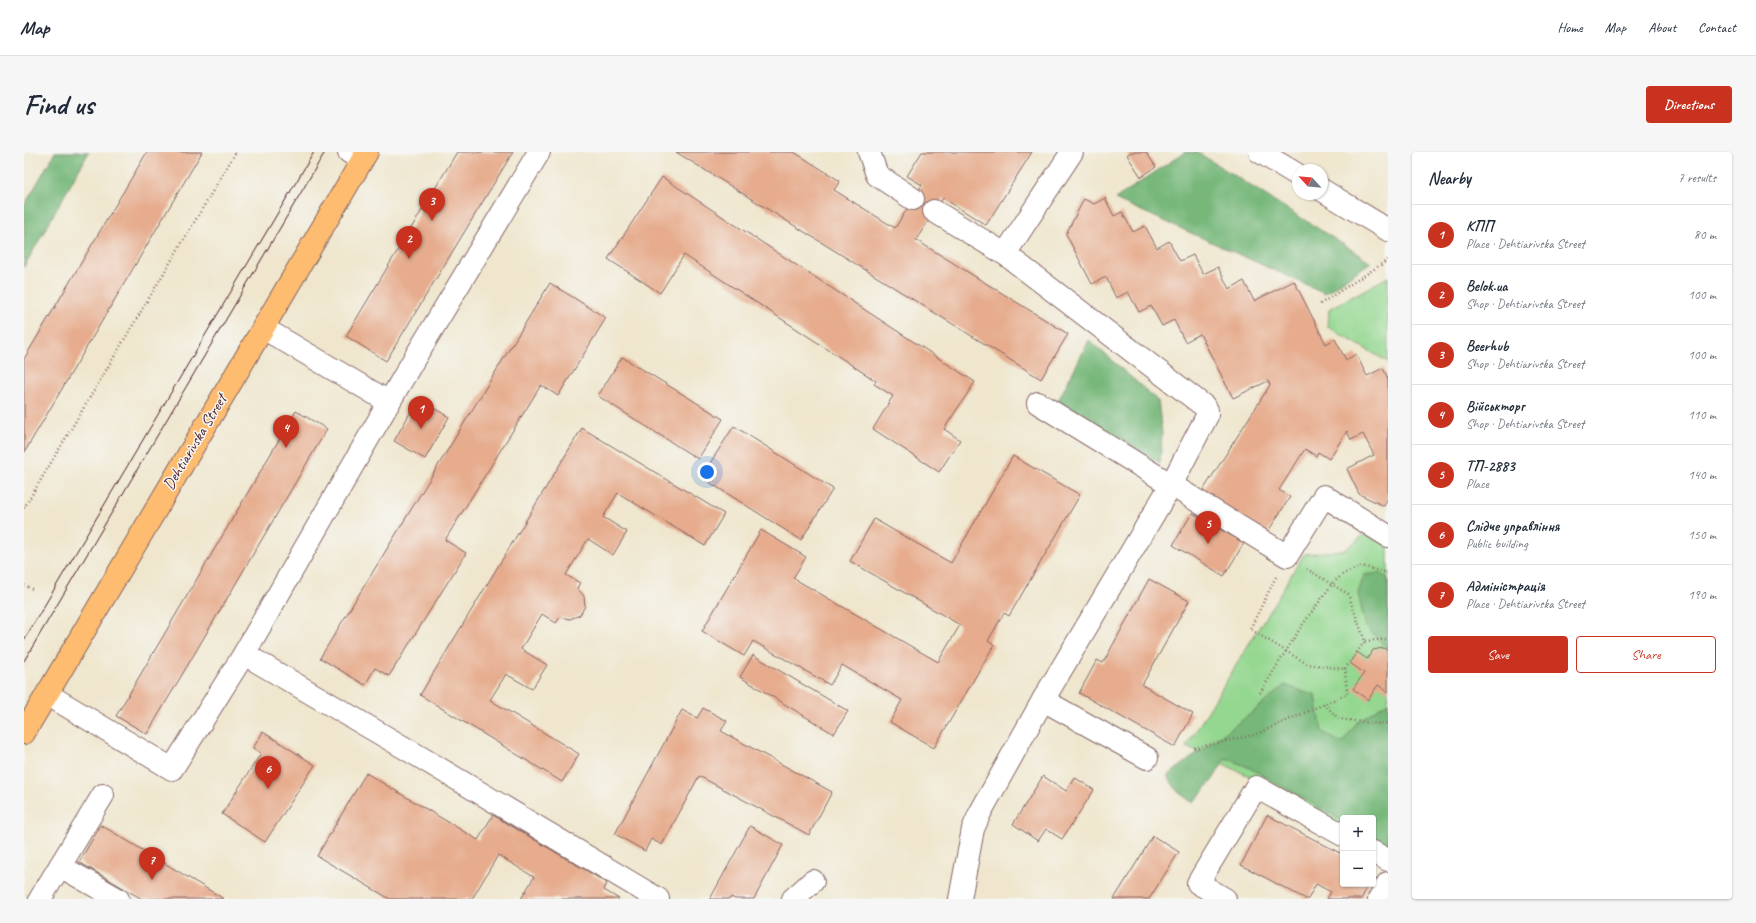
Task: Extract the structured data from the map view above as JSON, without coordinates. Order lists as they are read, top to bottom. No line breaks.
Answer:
{"streets":{"main road":["Dehtiarivska Street"]},"north":"top left","page":{"header":"Map","nav":["Home","Map","About","Contact"],"buttons":["Directions",["Save","Share"]],"title":"Find us","heading":["Nearby","7 results"],"pins":["3","2","1","4","5","6","7"],"list":[{"mark":"1","name":"КПП","note":"Place · Dehtiarivska Street","value":"80 m"},{"mark":"2","name":"Belok.ua","note":"Shop · Dehtiarivska Street","value":"100 m"},{"mark":"3","name":"Beerhub","note":"Shop · Dehtiarivska Street","value":"100 m"},{"mark":"4","name":"Військторг","note":"Shop · Dehtiarivska Street","value":"110 m"},{"mark":"5","name":"ТП-2883","note":"Place","value":"140 m"},{"mark":"6","name":"Слідче управління","note":"Public building","value":"150 m"},{"mark":"7","name":"Адміністрація","note":"Place · Dehtiarivska Street","value":"190 m"}],"map_buttons":["+","−"]}}
